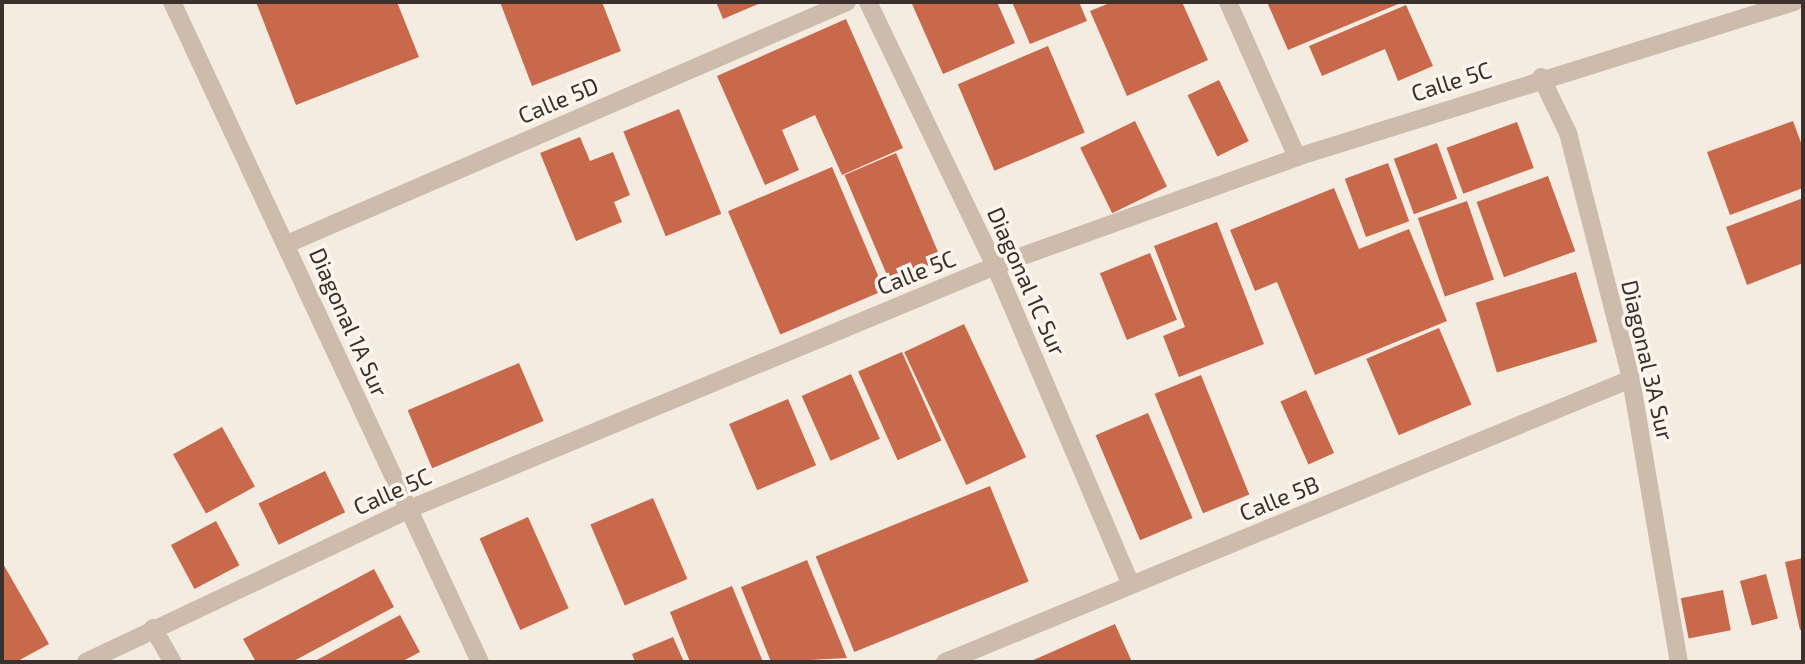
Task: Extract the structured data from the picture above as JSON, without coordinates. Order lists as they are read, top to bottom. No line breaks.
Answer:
{"streets":{"street":["Calle 5C","Calle 5D","Diagonal 1C Sur","Diagonal 1A Sur","Diagonal 3A Sur","Calle 5B"]},"crossings":[["Calle 5C","Diagonal 1C Sur"],["Calle 5C","Diagonal 1A Sur"],["Calle 5C","Diagonal 3A Sur"],["Calle 5D","Diagonal 1A Sur"],["Diagonal 1C Sur","Calle 5B"],["Diagonal 3A Sur","Calle 5B"]]}
